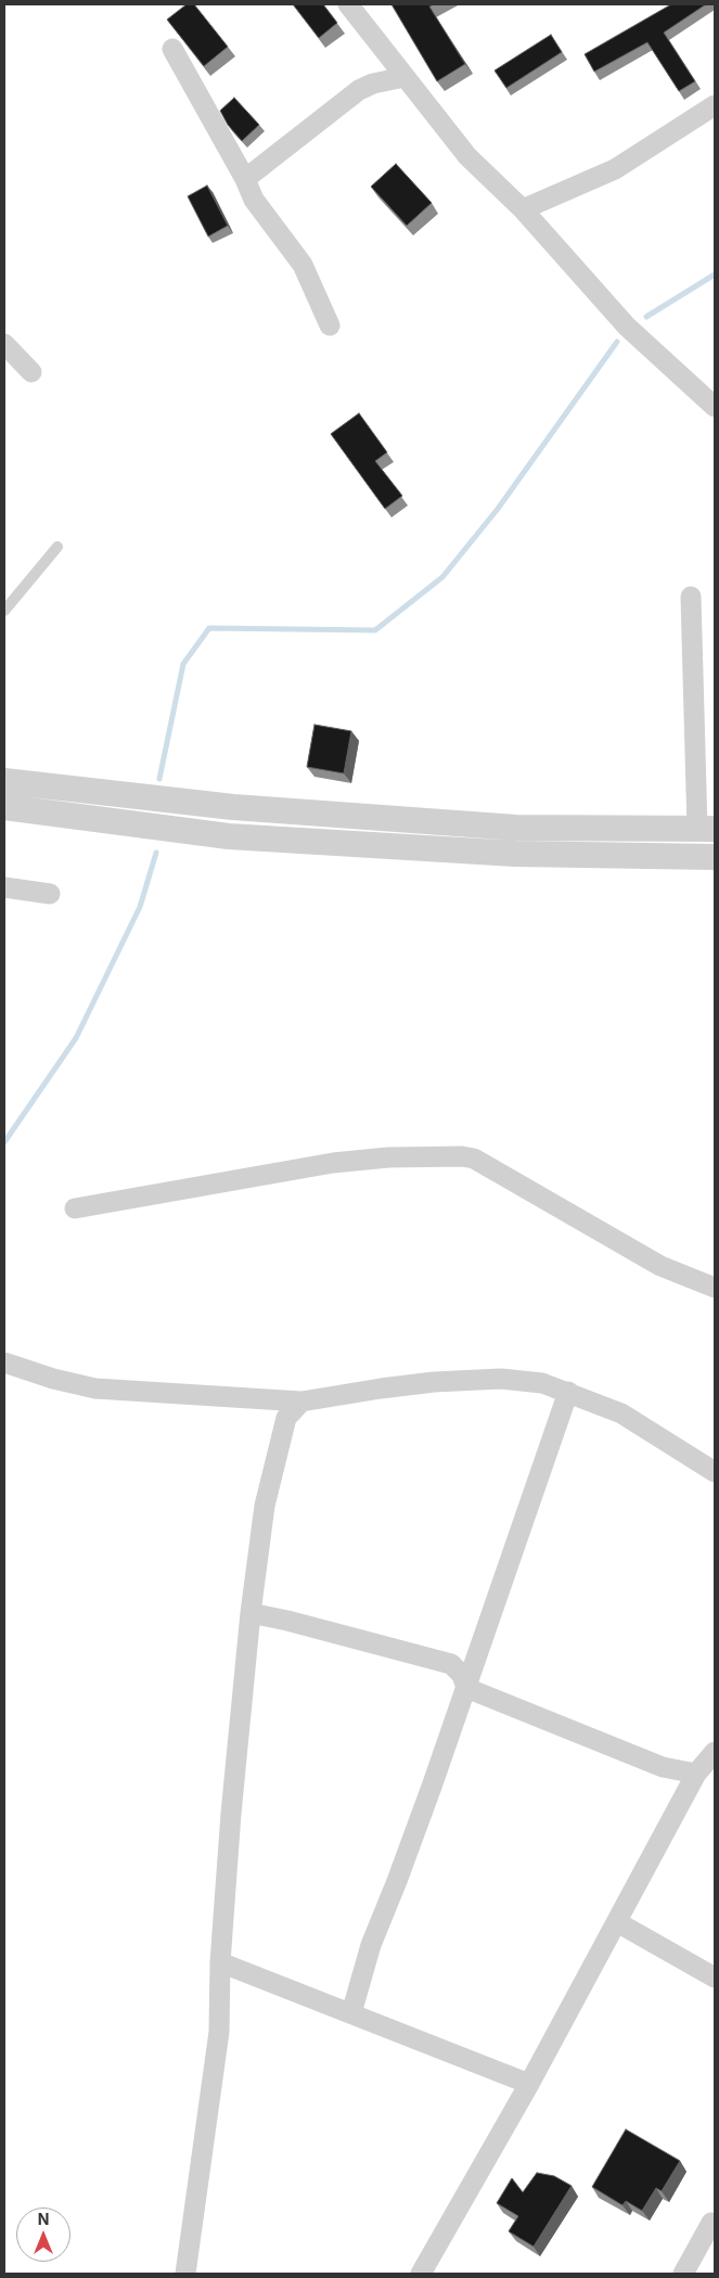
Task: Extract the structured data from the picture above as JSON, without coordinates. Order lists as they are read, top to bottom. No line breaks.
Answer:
{"north":"top"}
